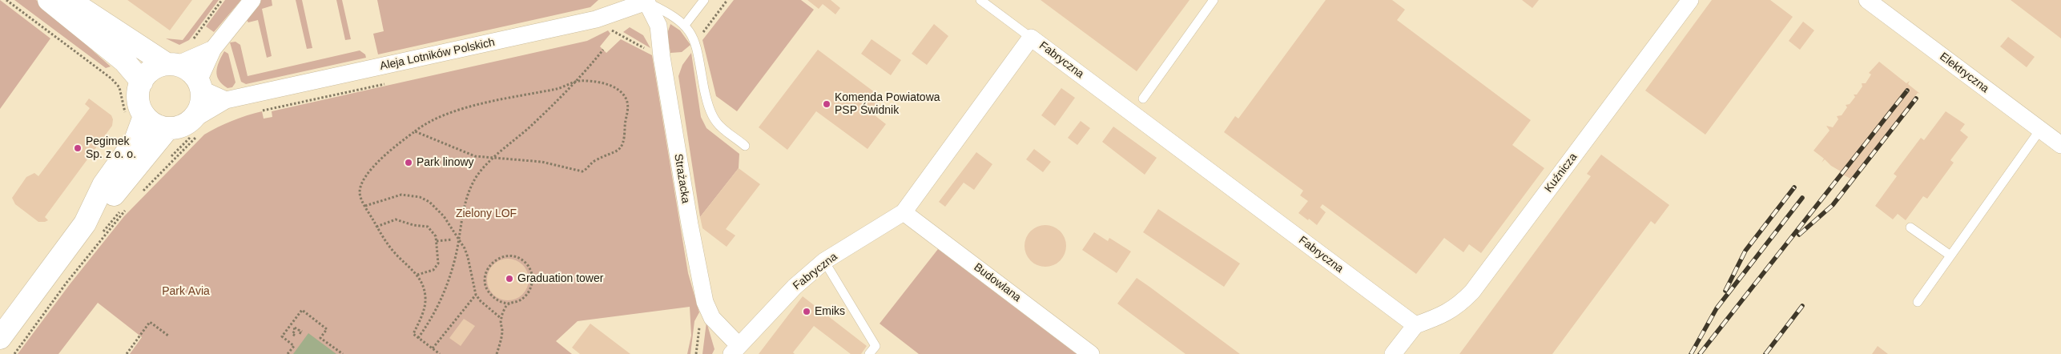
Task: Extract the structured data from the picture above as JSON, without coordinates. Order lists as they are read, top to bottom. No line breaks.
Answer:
{"streets":{"street":["Aleja Lotników Polskich","Fabryczna","Elektryczna","Kuźnicza","Strażacka","Budowlana"]},"crossings":[["Aleja Lotników Polskich","Strażacka"],["Fabryczna","Kuźnicza"],["Fabryczna","Strażacka"],["Fabryczna","Budowlana"]],"parks":["Zielony LOF","Park Avia"],"places":["Komenda Powiatowa PSP Świdnik","Pegimek Sp. z o. o.","Park linowy","Graduation tower","Emiks"]}
